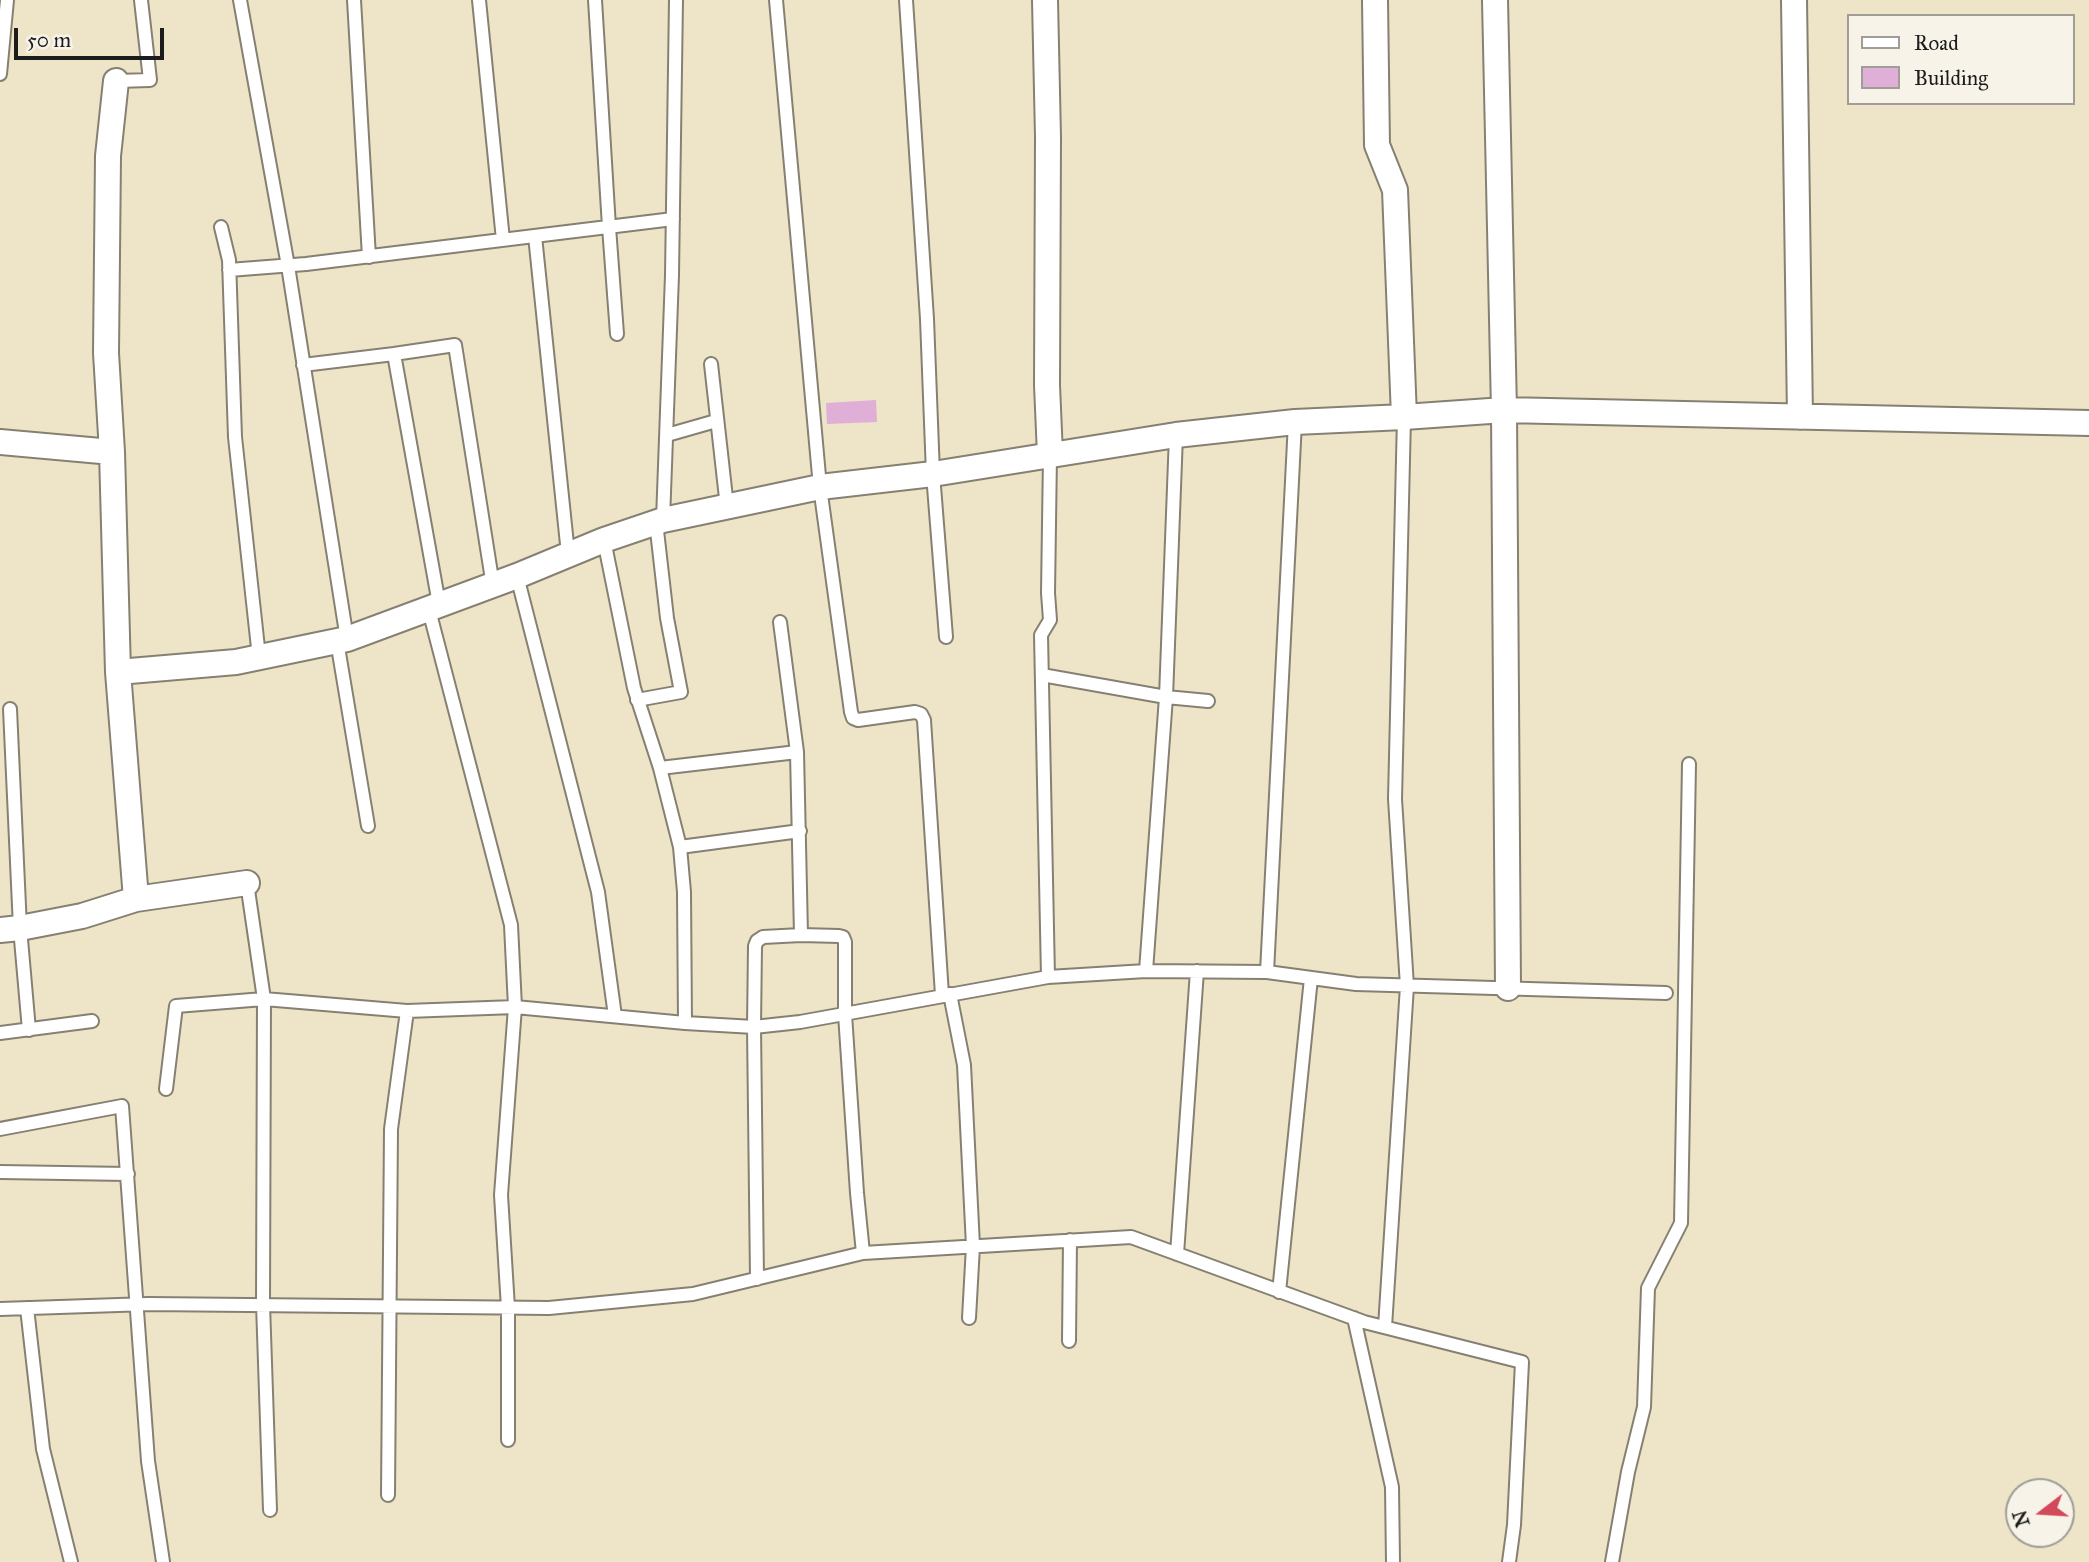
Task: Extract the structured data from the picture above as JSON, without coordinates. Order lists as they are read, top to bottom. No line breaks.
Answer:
{"legend":["Road","Building"],"scale_bar":"50 m","north":"left"}
